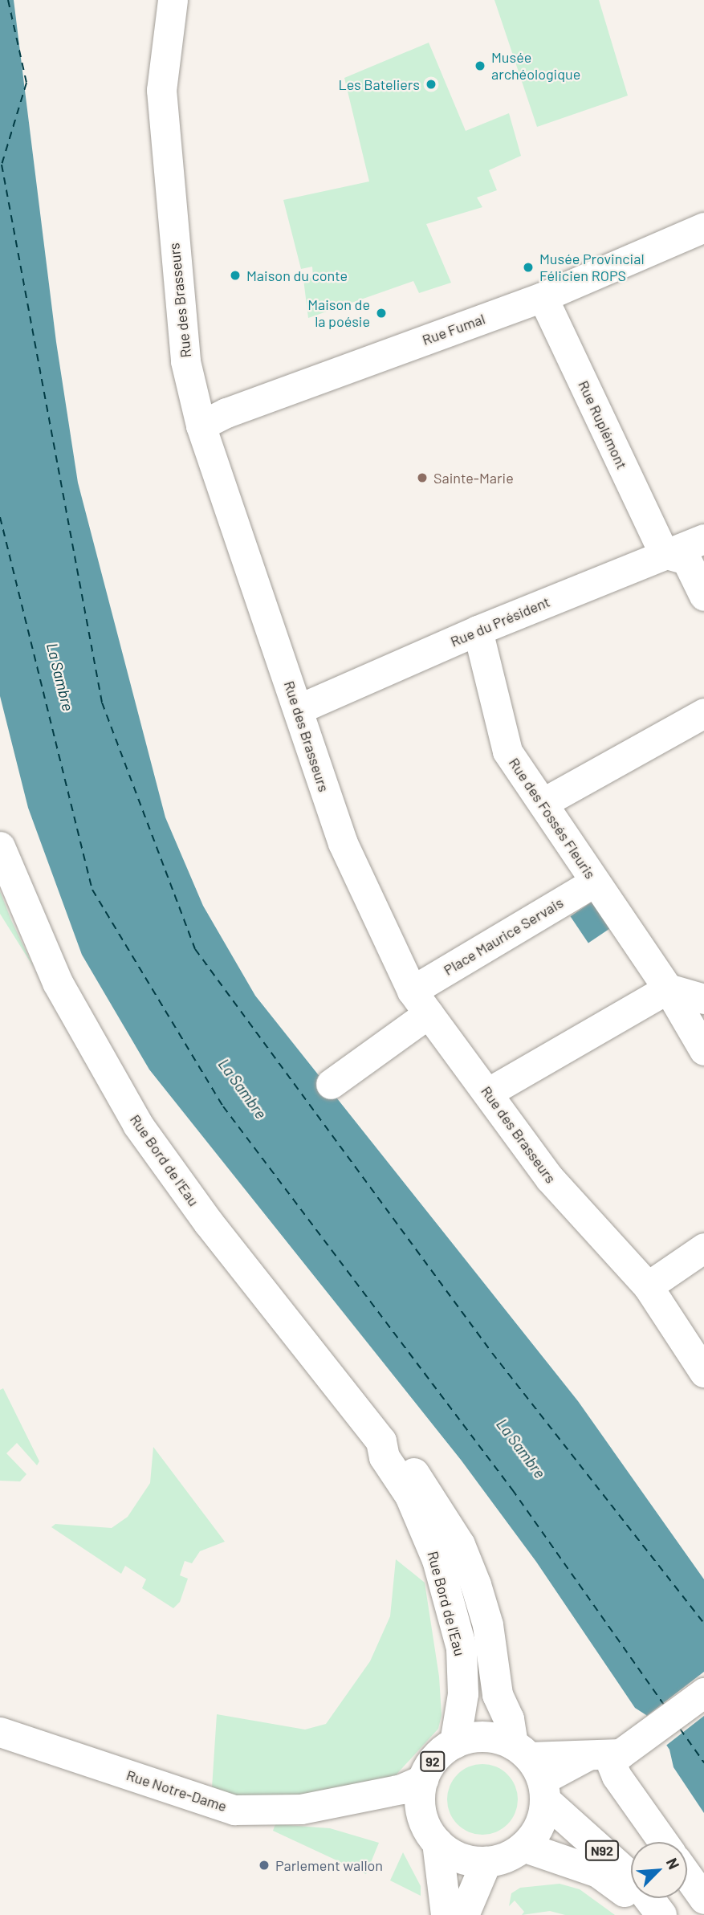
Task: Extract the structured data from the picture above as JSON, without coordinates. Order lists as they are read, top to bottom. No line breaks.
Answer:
{"streets":{"main road":["Rue Bord de l'Eau","92","N92"],"street":["Rue des Brasseurs","Rue Fumal","Rue Ruplémont","Rue du Président","Rue des Fossés Fleuris","Place Maurice Servais","Rue Notre-Dame"]},"crossings":[["Rue des Brasseurs","Rue Fumal"],["Rue des Brasseurs","Rue du Président"],["Rue des Brasseurs","Place Maurice Servais"],["Rue Fumal","Rue Ruplémont"],["Rue Ruplémont","Rue du Président"],["Rue du Président","Rue des Fossés Fleuris"],["Rue des Fossés Fleuris","Place Maurice Servais"],["Rue Bord de l'Eau","92"],["Rue Bord de l'Eau","Rue Notre-Dame"],["Rue Bord de l'Eau","N92"],["92","Rue Notre-Dame"],["92","N92"],["Rue Notre-Dame","N92"]],"water":["La Sambre"],"places":["Musée archéologique","Les Bateliers","Musée Provincial Félicien ROPS","Maison du conte","Maison de la poésie","Sainte-Marie","Parlement wallon"],"north":"top right"}
